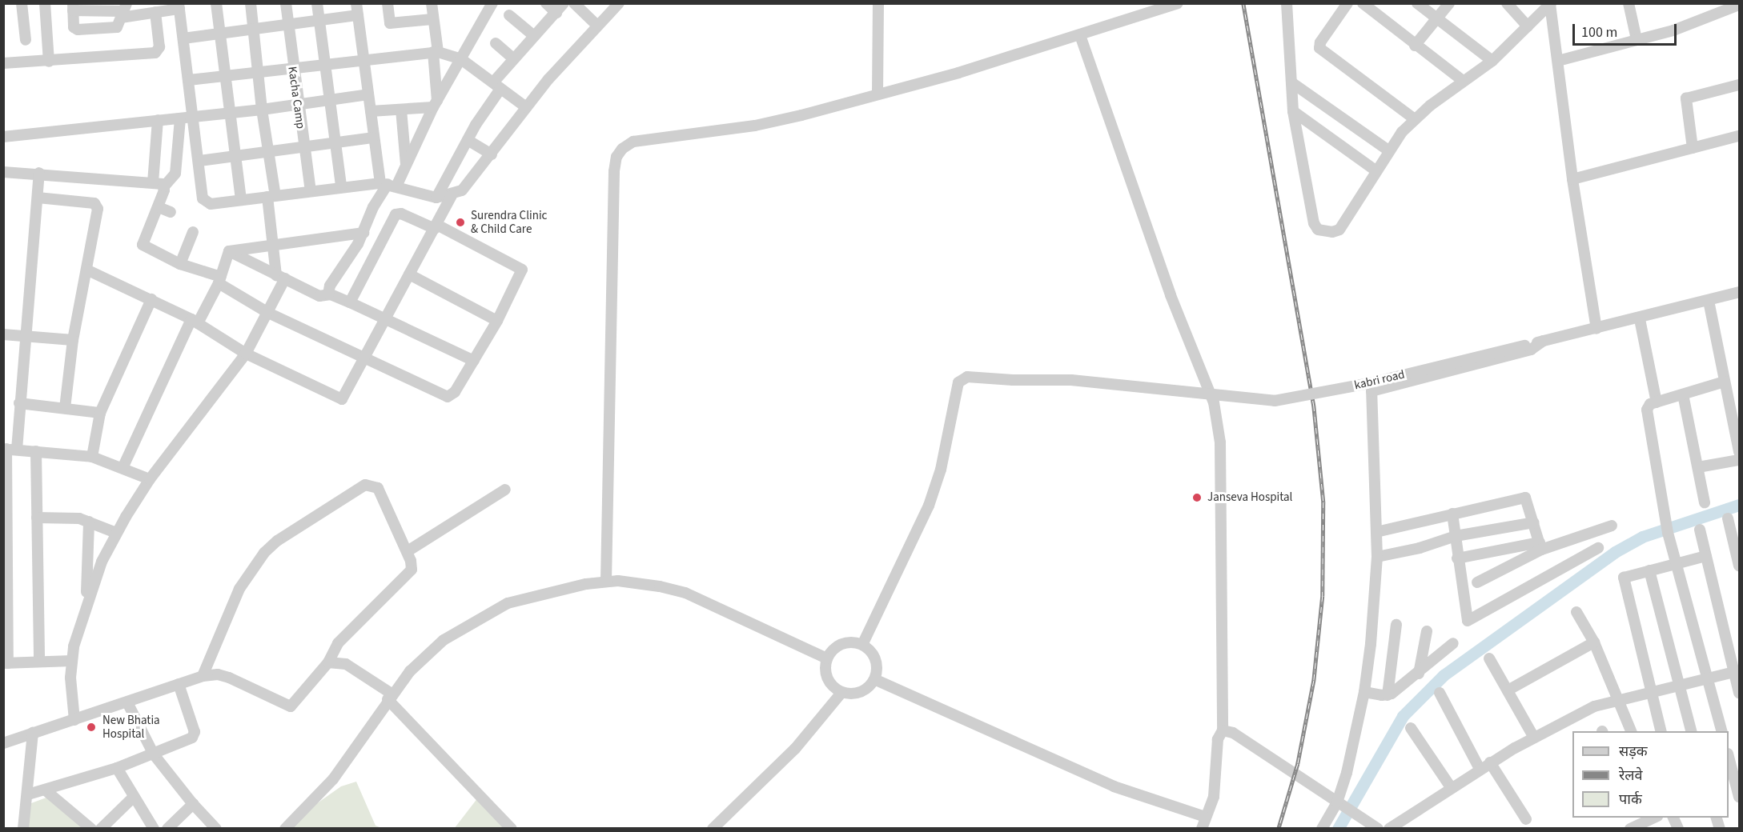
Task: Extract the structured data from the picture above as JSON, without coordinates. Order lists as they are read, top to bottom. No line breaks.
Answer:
{"streets":{"street":["Kacha Camp","kabri road"]},"places":["Surendra Clinic & Child Care","Janseva Hospital","New Bhatia Hospital"],"legend":["सड़क","रेलवे","पार्क"],"scale_bar":"100 m"}
